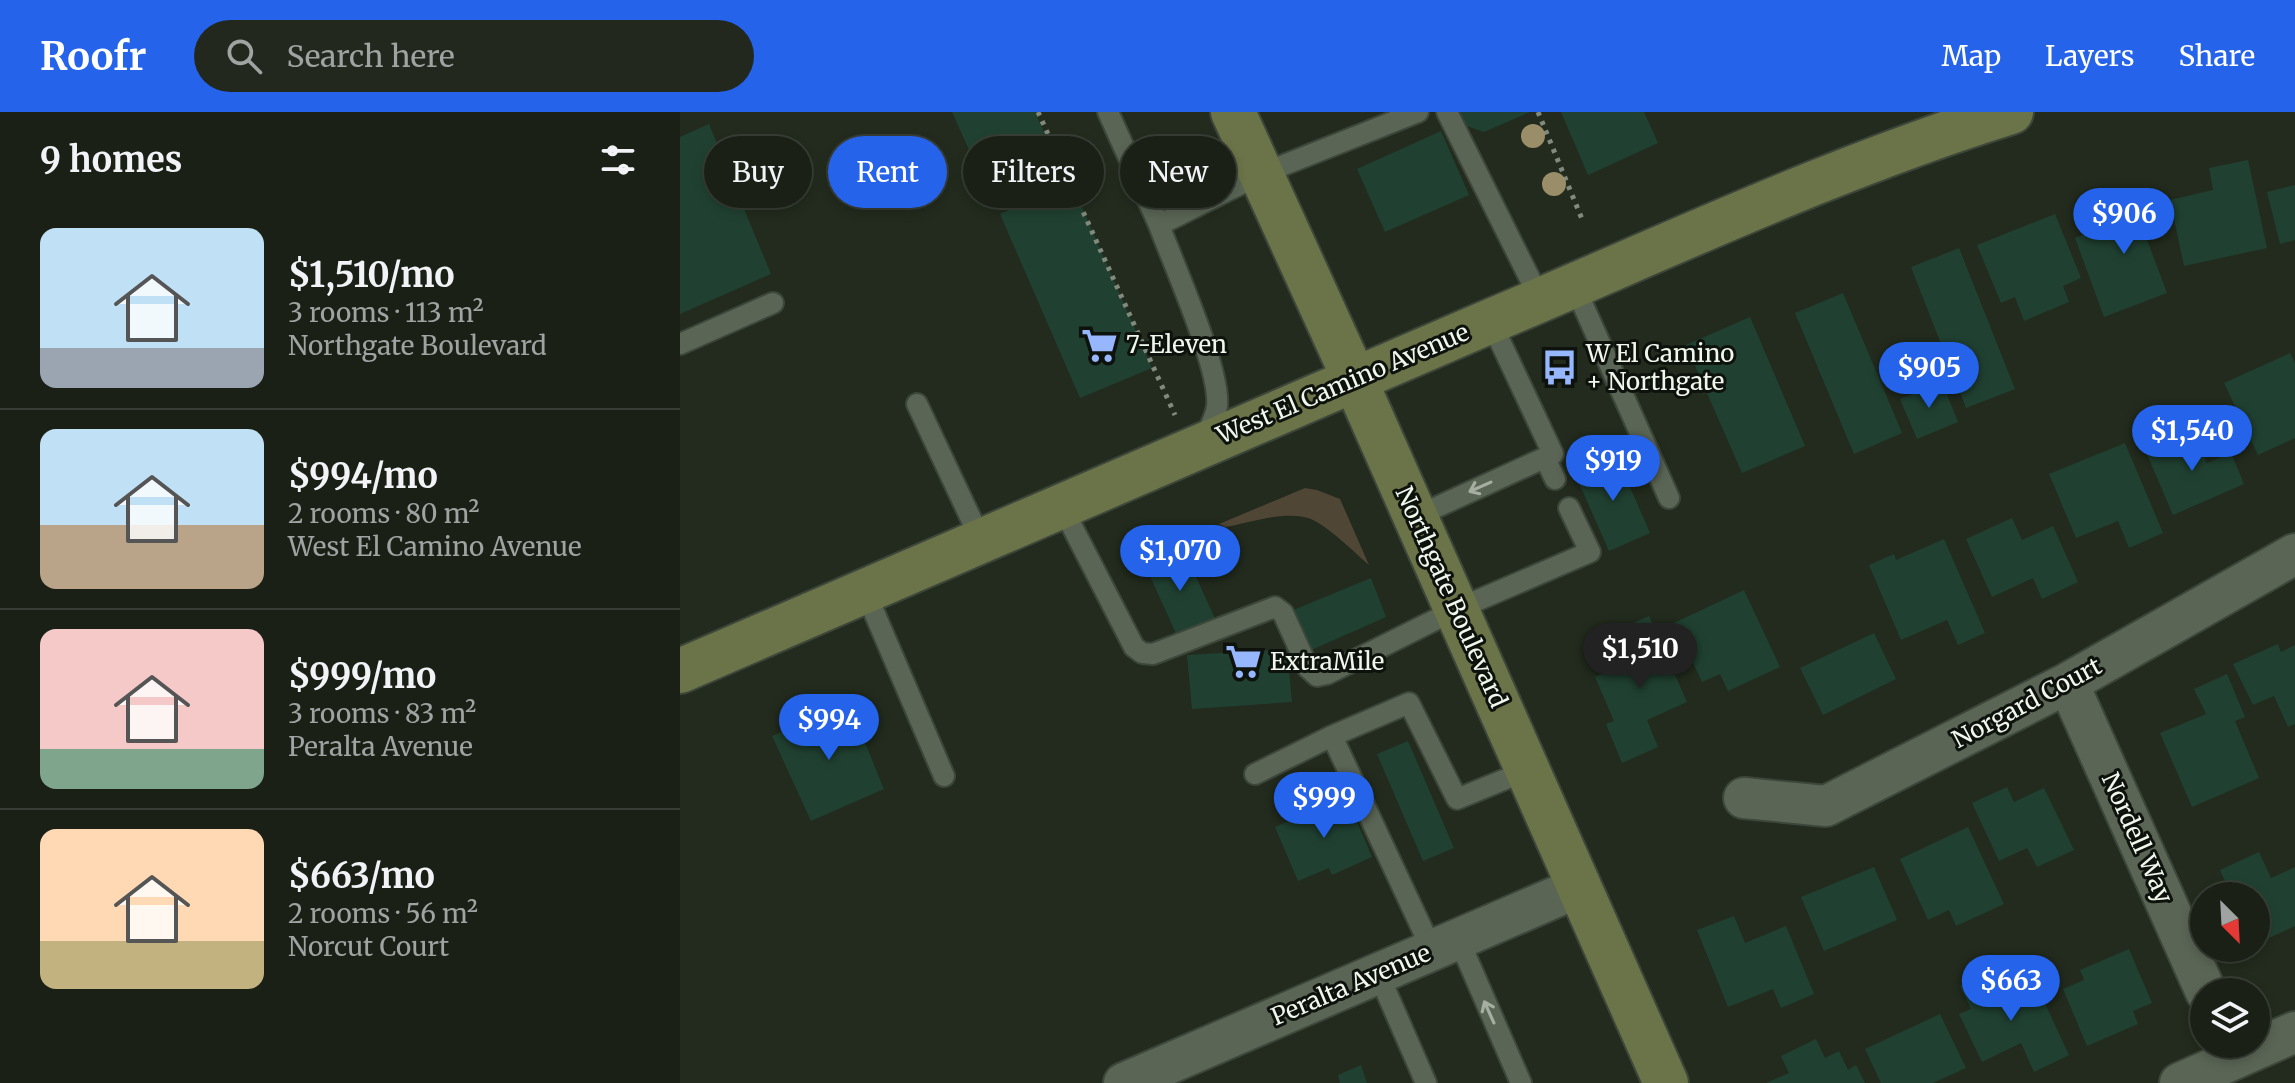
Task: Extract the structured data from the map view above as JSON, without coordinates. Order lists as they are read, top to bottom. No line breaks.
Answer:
{"streets":{"main road":["West El Camino Avenue","Northgate Boulevard"],"street":["Norgard Court","Nordell Way","Peralta Avenue"]},"crossings":[["West El Camino Avenue","Northgate Boulevard"],["Northgate Boulevard","Peralta Avenue"],["Norgard Court","Nordell Way"]],"places":{"supermarket":["7-Eleven","ExtraMile"],"bus stop":["W El Camino + Northgate"]},"north":"bottom right","page":{"header":"Roofr","search":"Search here","nav":["Map","Layers","Share"],"heading":"9 homes","chip":["Buy","Rent","Filters","New"],"price":["$906","$905","$1,540","$919","$1,070","$1,510","$994","$999","$663"],"list":[{"name":"$1,510/mo","note":"3 rooms · 113 m² · Northgate Boulevard"},{"name":"$994/mo","note":"2 rooms · 80 m² · West El Camino Avenue"},{"name":"$999/mo","note":"3 rooms · 83 m² · Peralta Avenue"},{"name":"$663/mo","note":"2 rooms · 56 m² · Norcut Court"}]}}
